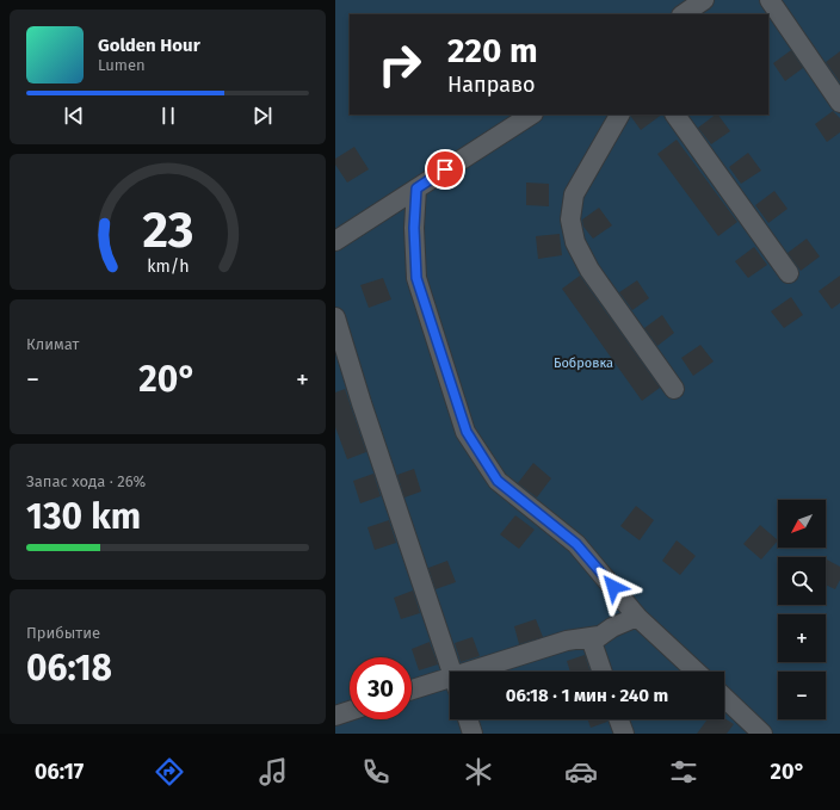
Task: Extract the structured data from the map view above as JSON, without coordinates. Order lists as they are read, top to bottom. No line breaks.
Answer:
{"parks":["Бобровка"],"north":"bottom left","page":{"turn":["220 m","Направо"],"song":["Golden Hour","Lumen"],"tile":["Климат",["Запас хода · 26%","130 km"],["Прибытие","06:18"]],"heat":["−","20°","+"],"map_buttons":["+","−"],"limit":"30","trip":"06:18 · 1 мин · 240 m","tabs":["06:17","20°"],"gauge":["23","km/h"]}}
